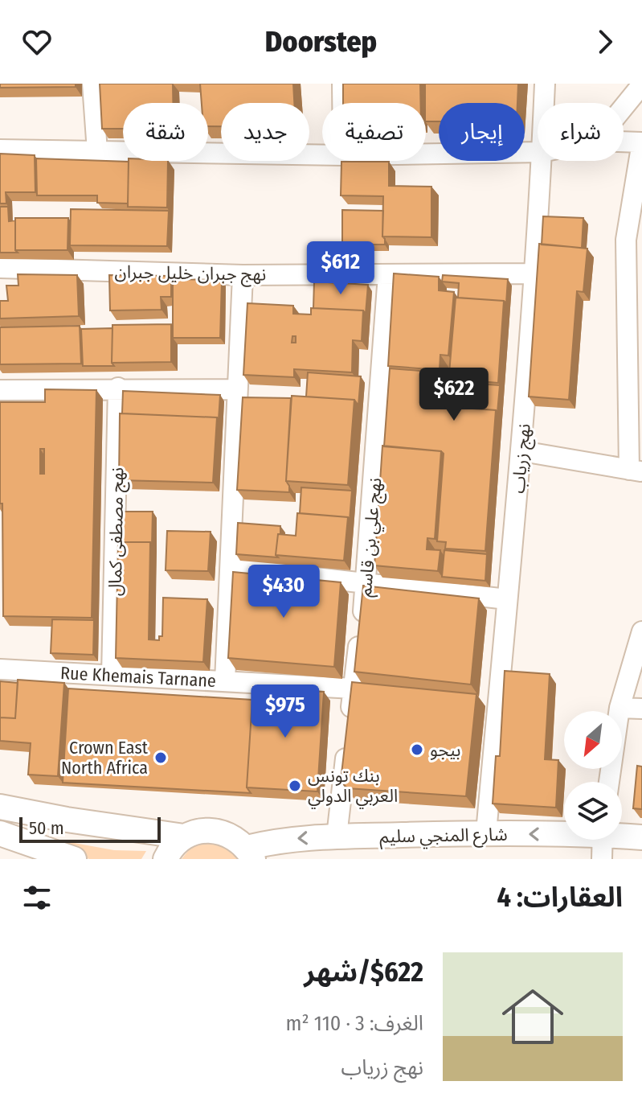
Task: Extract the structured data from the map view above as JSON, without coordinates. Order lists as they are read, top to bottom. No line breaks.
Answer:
{"streets":{"main road":["شارع المنجي سليم"],"street":["نهج جبران خليل جبران","نهج زرياب","نهج مصطفى كمال","نهج علي بن قاسم","Rue Khemais Tarnane"]},"crossings":[["نهج جبران خليل جبران","نهج زرياب"],["نهج جبران خليل جبران","نهج علي بن قاسم"],["نهج زرياب","شارع المنجي سليم"],["نهج مصطفى كمال","Rue Khemais Tarnane"],["نهج علي بن قاسم","Rue Khemais Tarnane"],["نهج علي بن قاسم","شارع المنجي سليم"]],"one_way":["شارع المنجي سليم"],"places":["بيجو","Crown East North Africa","بنك تونس العربي الدولي"],"scale_bar":"50 m","north":"bottom left","page":{"header":"Doorstep","chip":["شراء","إيجار","تصفية","جديد","شقة"],"price":["$612","$622","$430","$975"],"scale":"50 m","heading":"العقارات: 4","list":[{"name":"$622/شهر","note":"الغرف: 3 · 110 m² · نهج زرياب"}]}}
